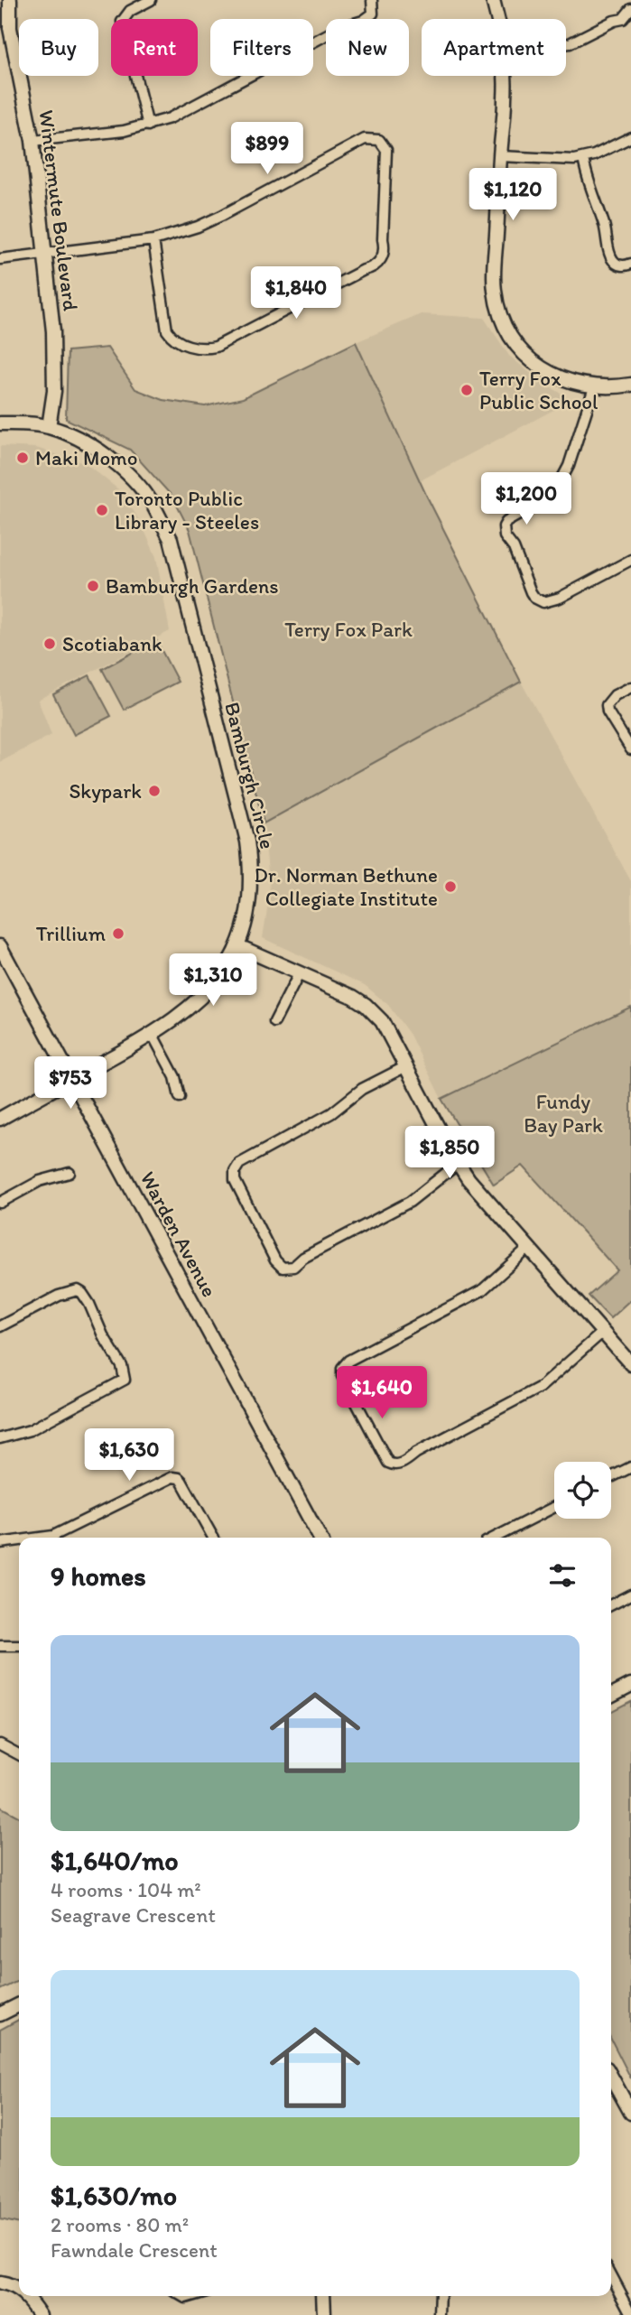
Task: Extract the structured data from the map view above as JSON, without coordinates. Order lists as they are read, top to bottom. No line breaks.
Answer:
{"streets":{"street":["Wintermute Boulevard","Bamburgh Circle","Warden Avenue"]},"crossings":[["Wintermute Boulevard","Bamburgh Circle"],["Bamburgh Circle","Warden Avenue"]],"parks":["Terry Fox Park","Fundy Bay Park"],"places":["Terry Fox Public School","Maki Momo","Toronto Public Library - Steeles","Bamburgh Gardens","Scotiabank","Skypark","Dr. Norman Bethune Collegiate Institute","Trillium"],"page":{"chip":["Buy","Rent","Filters","New","Apartment"],"price":["$899","$1,120","$1,840","$1,200","$1,310","$753","$1,850","$1,640","$1,630"],"heading":"9 homes","list":[{"name":"$1,640/mo","note":"4 rooms · 104 m² · Seagrave Crescent"},{"name":"$1,630/mo","note":"2 rooms · 80 m² · Fawndale Crescent"}]}}
